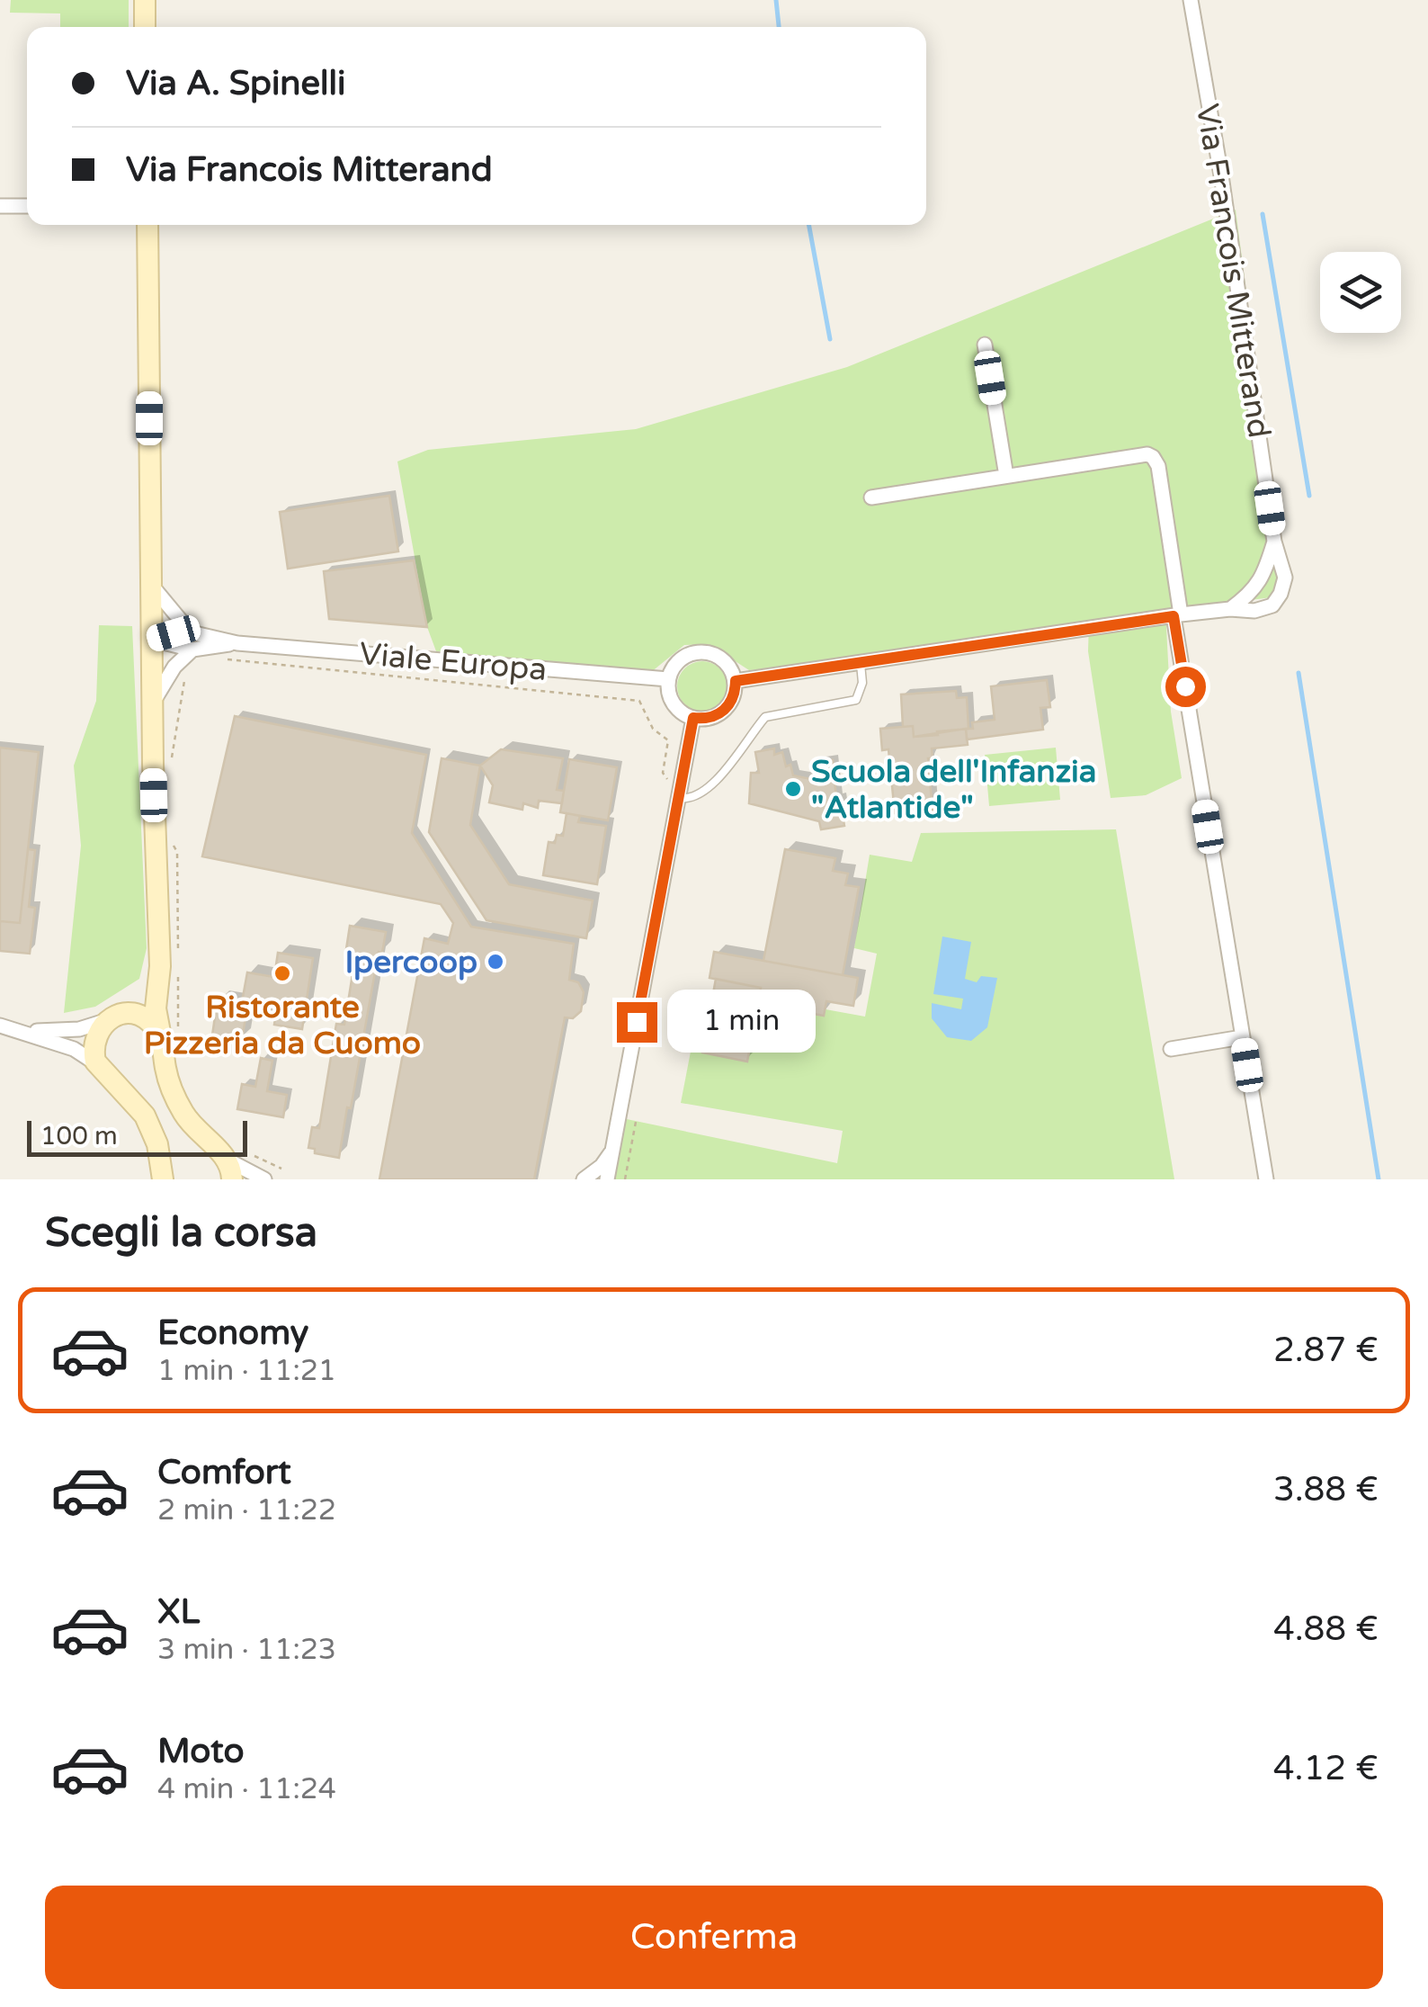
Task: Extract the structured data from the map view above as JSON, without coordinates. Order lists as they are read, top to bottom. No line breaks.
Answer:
{"streets":{"street":["Via Francois Mitterand","Viale Europa"]},"places":["Scuola dell'Infanzia \"Atlantide\"","Ipercoop","Ristorante Pizzeria da Cuomo"],"scale_bar":"100 m","page":{"banner":["Via A. Spinelli","Via Francois Mitterand"],"bubble":"1 min","scale":"100 m","heading":"Scegli la corsa","list":[{"name":"Economy","note":"1 min · 11:21","value":"2.87 €"},{"name":"Comfort","note":"2 min · 11:22","value":"3.88 €"},{"name":"XL","note":"3 min · 11:23","value":"4.88 €"},{"name":"Moto","note":"4 min · 11:24","value":"4.12 €"}],"buttons":"Conferma"}}
